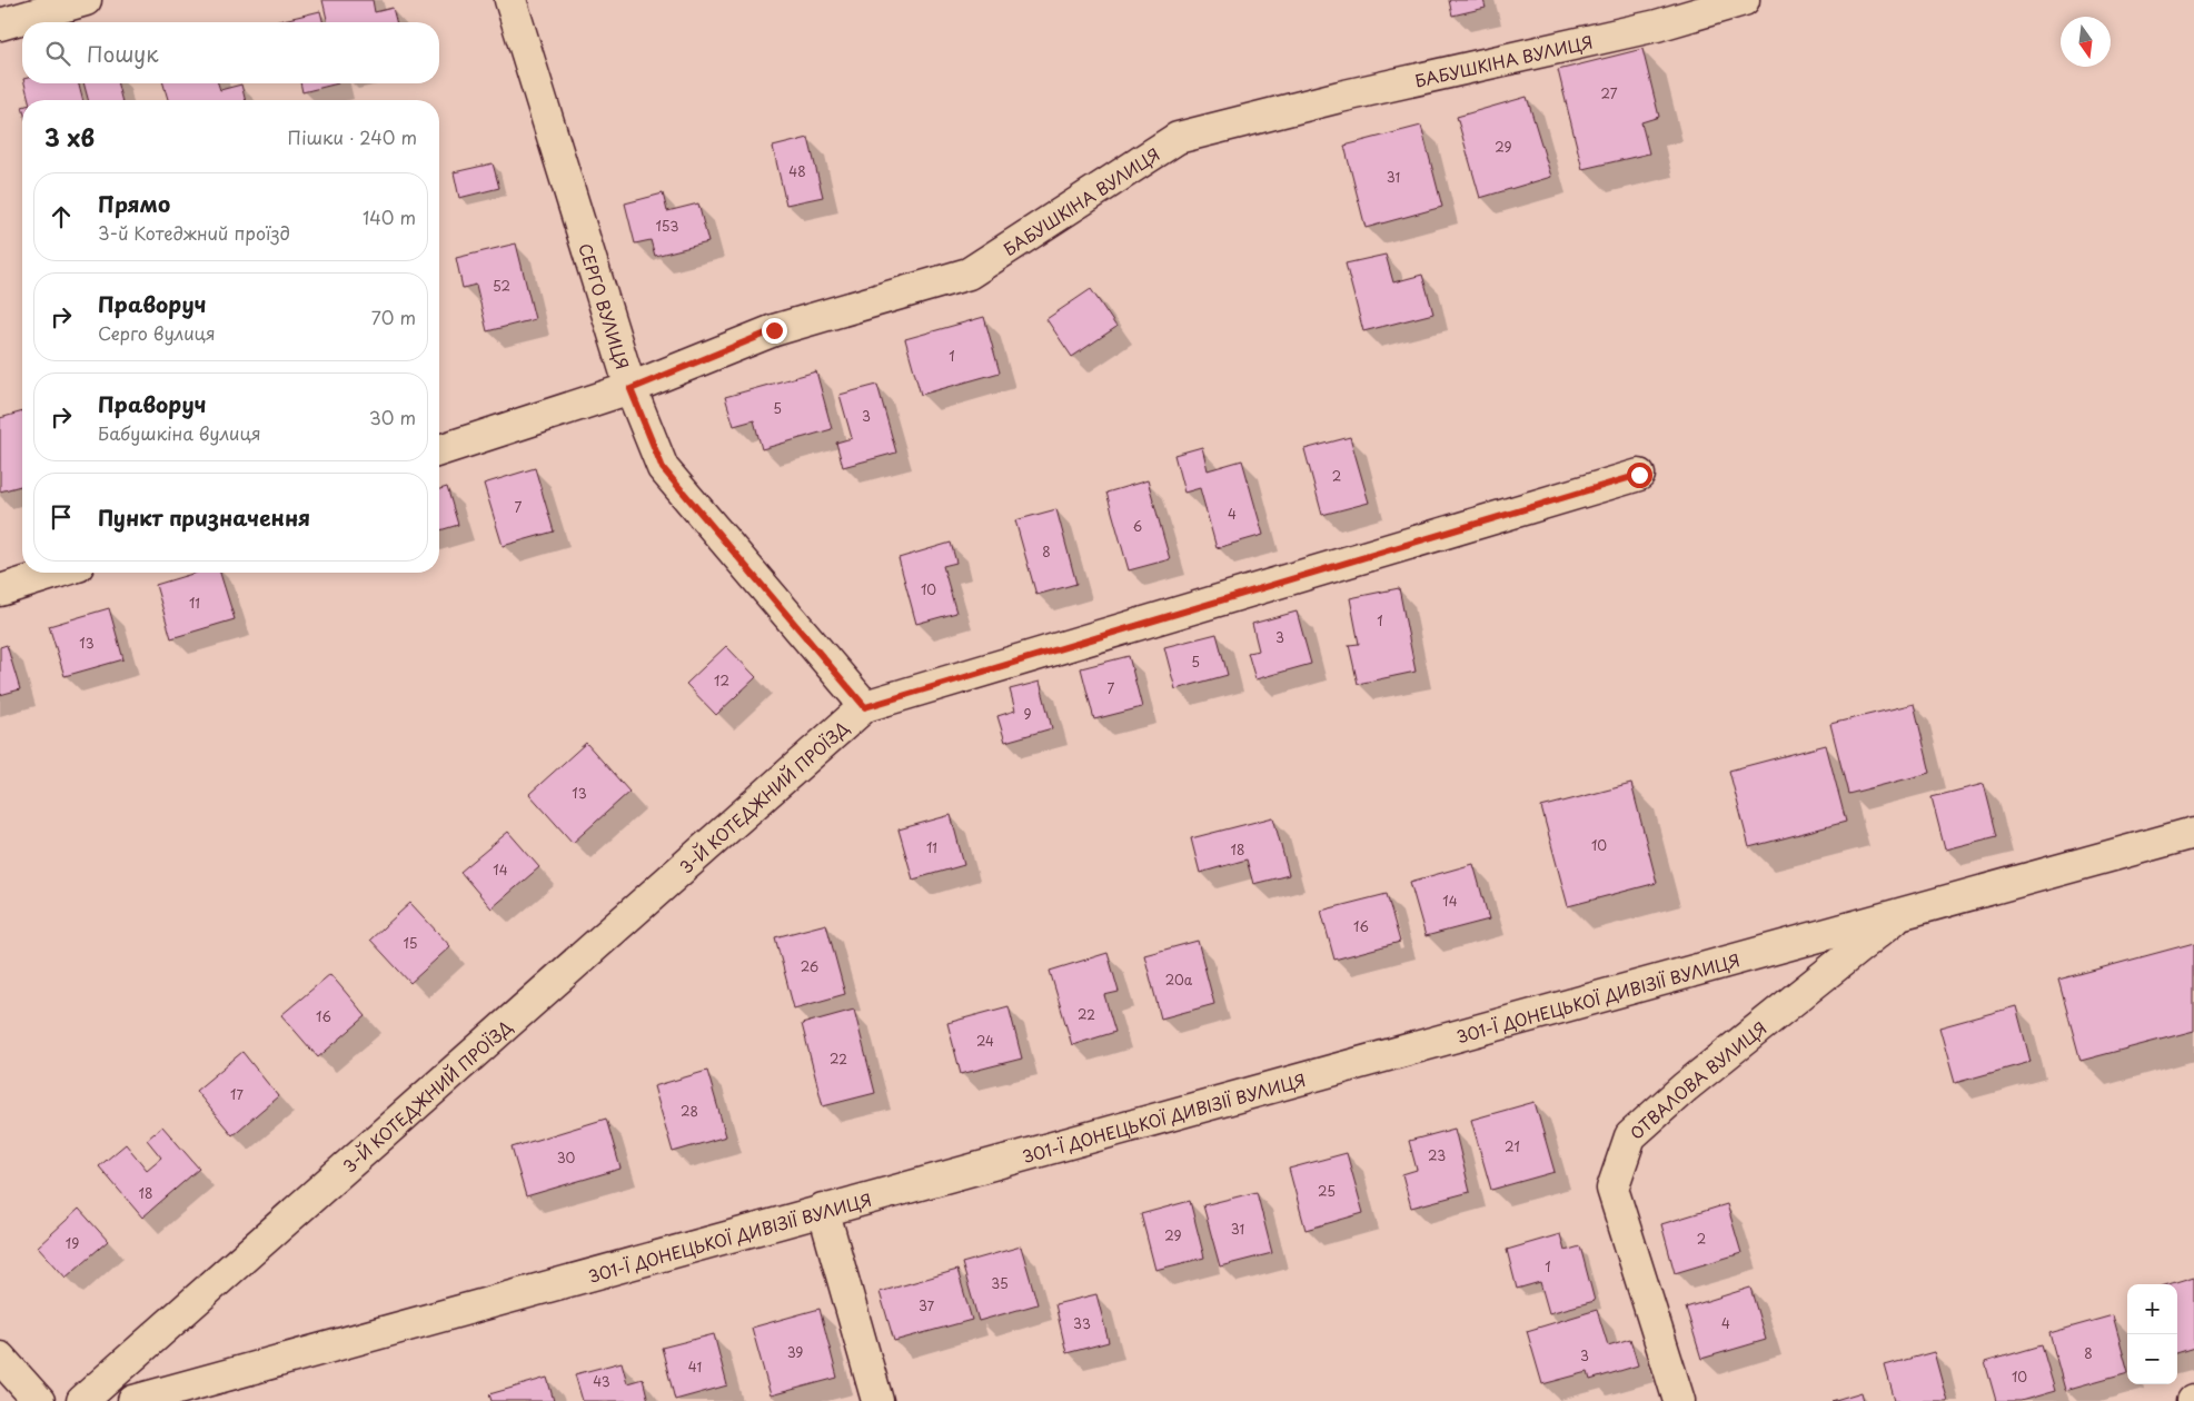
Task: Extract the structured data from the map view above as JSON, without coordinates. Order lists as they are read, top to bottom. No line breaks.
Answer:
{"streets":{"street":["БАБУШКІНА ВУЛИЦЯ","СЕРГО ВУЛИЦЯ","3-Й КОТЕДЖНИЙ ПРОЇЗД","301-Ї ДОНЕЦЬКОЇ ДИВІЗІЇ ВУЛИЦЯ","ОТВАЛОВА ВУЛИЦЯ"]},"crossings":[["БАБУШКІНА ВУЛИЦЯ","СЕРГО ВУЛИЦЯ"],["СЕРГО ВУЛИЦЯ","3-Й КОТЕДЖНИЙ ПРОЇЗД"],["301-Ї ДОНЕЦЬКОЇ ДИВІЗІЇ ВУЛИЦЯ","ОТВАЛОВА ВУЛИЦЯ"]],"house_numbers":["27","29","48","31","153","52","1","5","3","2","7","4","6","8","10","11","1","3","13","5","12","7","9","13","10","11","18","14","14","16","15","26","20а","22","16","24","22","17","28","21","23","30","25","18","31","29","2","19","1","35","37","33","4","39","8","3","41","10","43"],"north":"bottom","page":{"search":"Пошук","heading":["3 хв","Пішки · 240 m"],"list":[["Прямо","3-й Котеджний проїзд","140 m"],["Праворуч","Серго вулиця","70 m"],["Праворуч","Бабушкіна вулиця","30 m"],"Пункт призначення"],"map_buttons":["+","−"]}}
